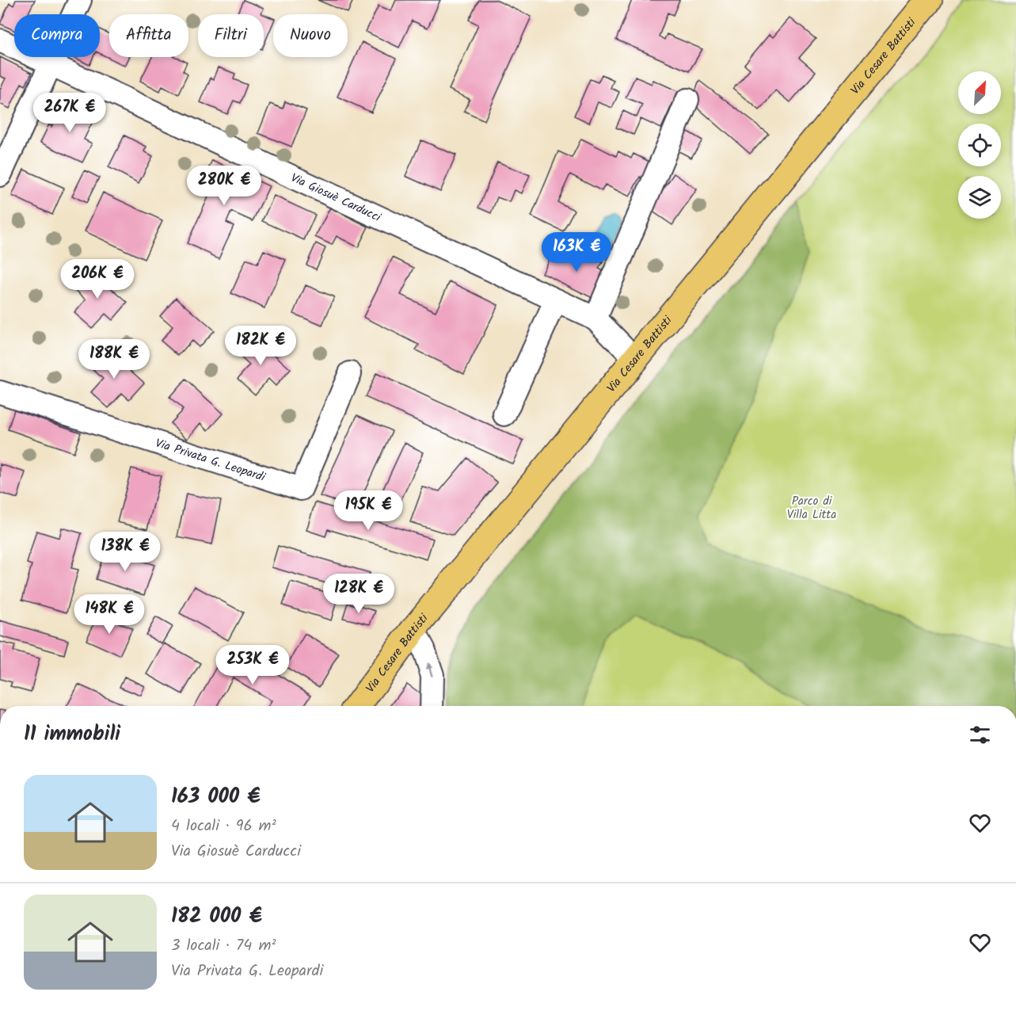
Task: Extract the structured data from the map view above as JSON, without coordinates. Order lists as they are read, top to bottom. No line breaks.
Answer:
{"streets":{"main road":["Via Cesare Battisti"],"street":["Via Giosuè Carducci","Via Privata G. Leopardi"]},"crossings":[["Via Cesare Battisti","Via Giosuè Carducci"]],"parks":["Parco di Villa Litta"],"north":"top right","page":{"chip":["Compra","Affitta","Filtri","Nuovo"],"price":["267K €","280K €","163K €","206K €","182K €","188K €","195K €","138K €","128K €","148K €","253K €"],"heading":"11 immobili","list":[{"name":"163 000 €","note":"4 locali · 96 m² · Via Giosuè Carducci"},{"name":"182 000 €","note":"3 locali · 74 m² · Via Privata G. Leopardi"}]}}
